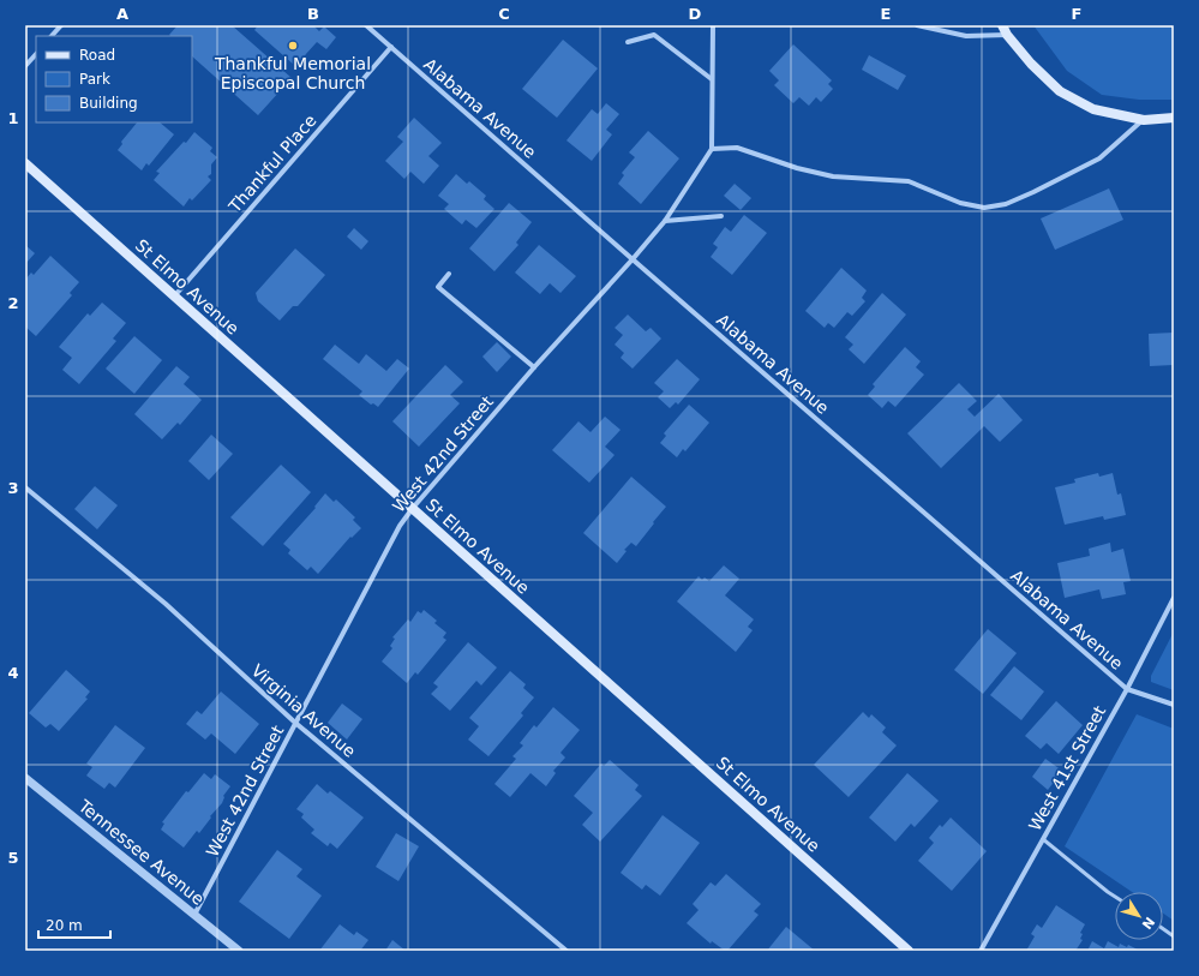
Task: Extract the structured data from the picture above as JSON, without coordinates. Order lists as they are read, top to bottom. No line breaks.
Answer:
{"streets":{"main road":["St Elmo Avenue"],"street":["Alabama Avenue","Thankful Place","West 42nd Street","Virginia Avenue","West 41st Street","Tennessee Avenue"]},"crossings":[["Alabama Avenue","Thankful Place"],["Alabama Avenue","West 42nd Street"],["Alabama Avenue","West 41st Street"],["Thankful Place","St Elmo Avenue"],["St Elmo Avenue","West 42nd Street"],["West 42nd Street","Virginia Avenue"],["West 42nd Street","Tennessee Avenue"]],"places":["Thankful Memorial Episcopal Church"],"legend":["Road","Park","Building"],"scale_bar":"20 m","north":"bottom right","grid":{"columns":["A","B","C","D","E","F"],"rows":["1","2","3","4","5"]}}
